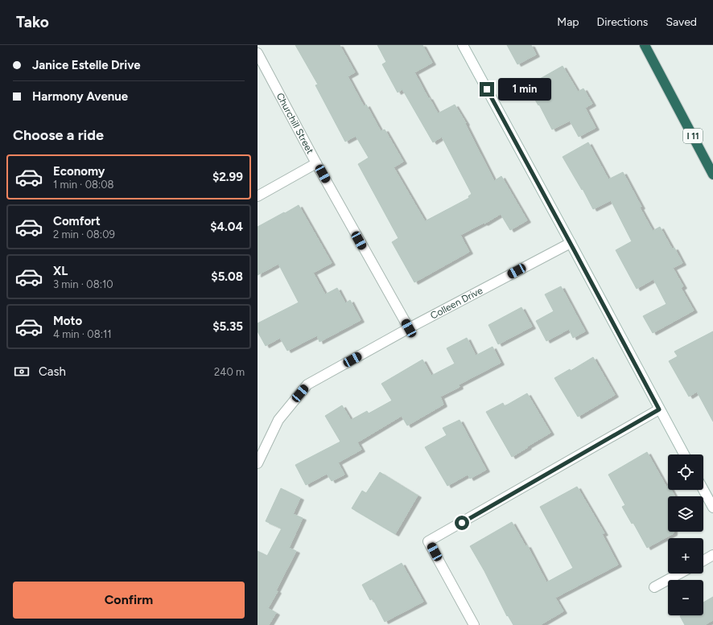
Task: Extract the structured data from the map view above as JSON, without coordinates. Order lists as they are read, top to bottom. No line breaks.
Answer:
{"streets":{"highway":["I 11"],"street":["Churchill Street","Colleen Drive"]},"crossings":[["Churchill Street","Colleen Drive"]],"page":{"header":"Tako","nav":["Map","Directions","Saved"],"banner":["Janice Estelle Drive","Harmony Avenue"],"bubble":"1 min","heading":"Choose a ride","list":[{"name":"Economy","note":"1 min · 08:08","value":"$2.99"},{"name":"Comfort","note":"2 min · 08:09","value":"$4.04"},{"name":"XL","note":"3 min · 08:10","value":"$5.08"},{"name":"Moto","note":"4 min · 08:11","value":"$5.35"}],"pay":["Cash","240 m"],"map_buttons":["+","−"],"buttons":"Confirm"}}
